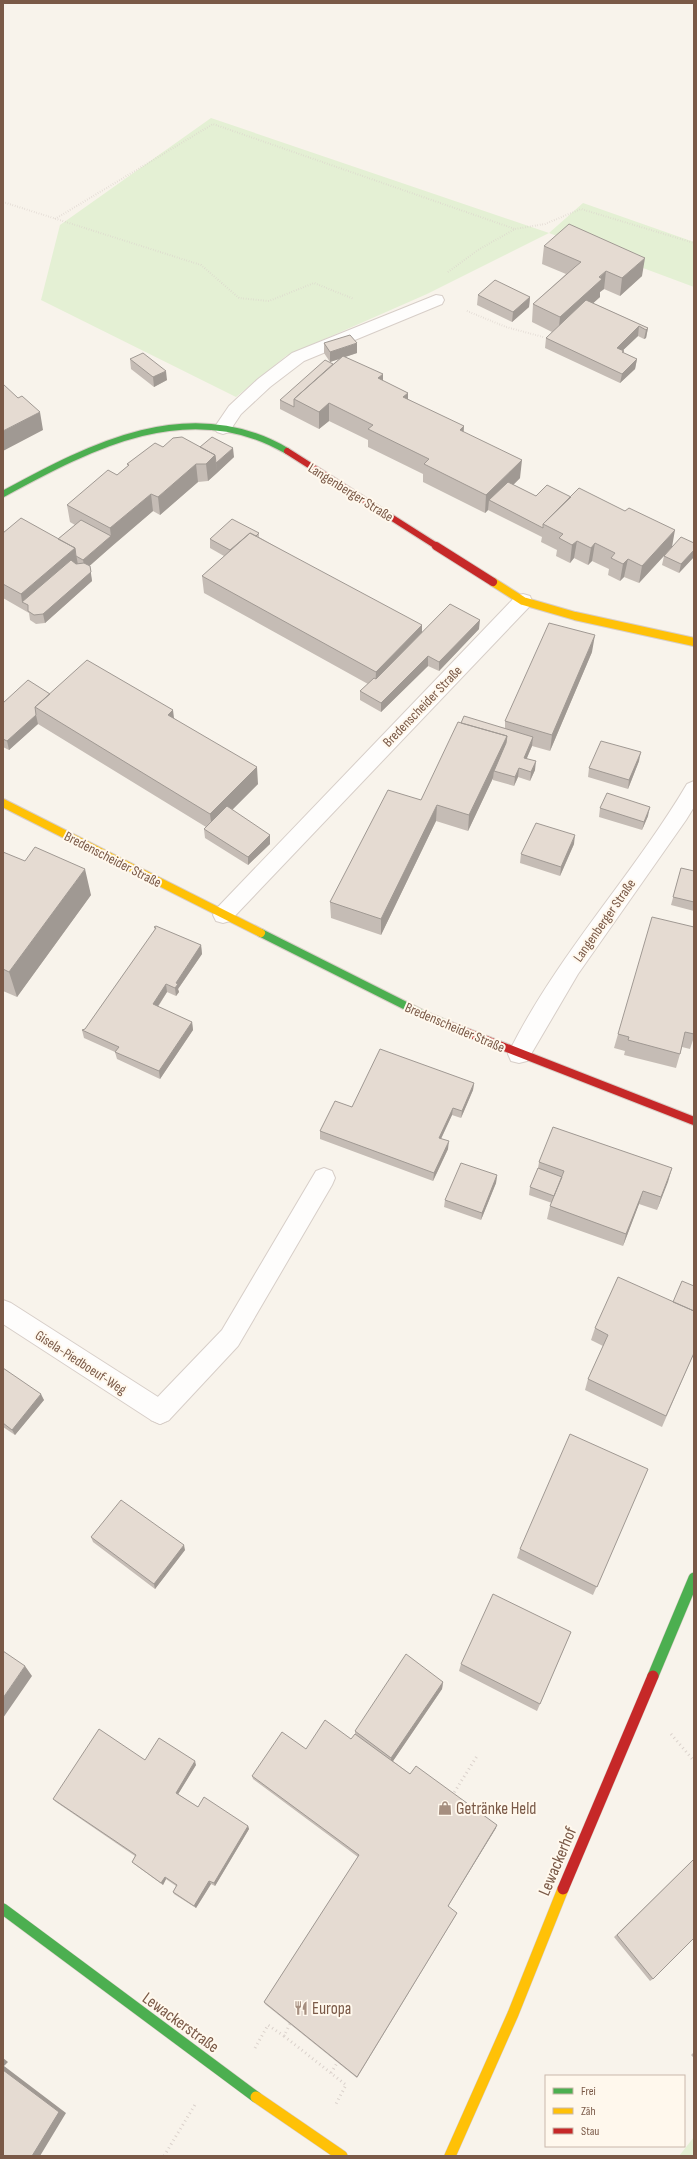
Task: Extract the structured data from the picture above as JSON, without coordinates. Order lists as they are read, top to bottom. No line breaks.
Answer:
{"streets":{"street":["Langenberger Straße","Bredenscheider Straße","Gisela-Piedboeuf-Weg","Lewackerhof","Lewackerstraße"]},"crossings":[["Langenberger Straße","Bredenscheider Straße"]],"places":{"shop":["Getränke Held"],"restaurant":["Europa"]},"legend":["Frei","Zäh","Stau"]}
